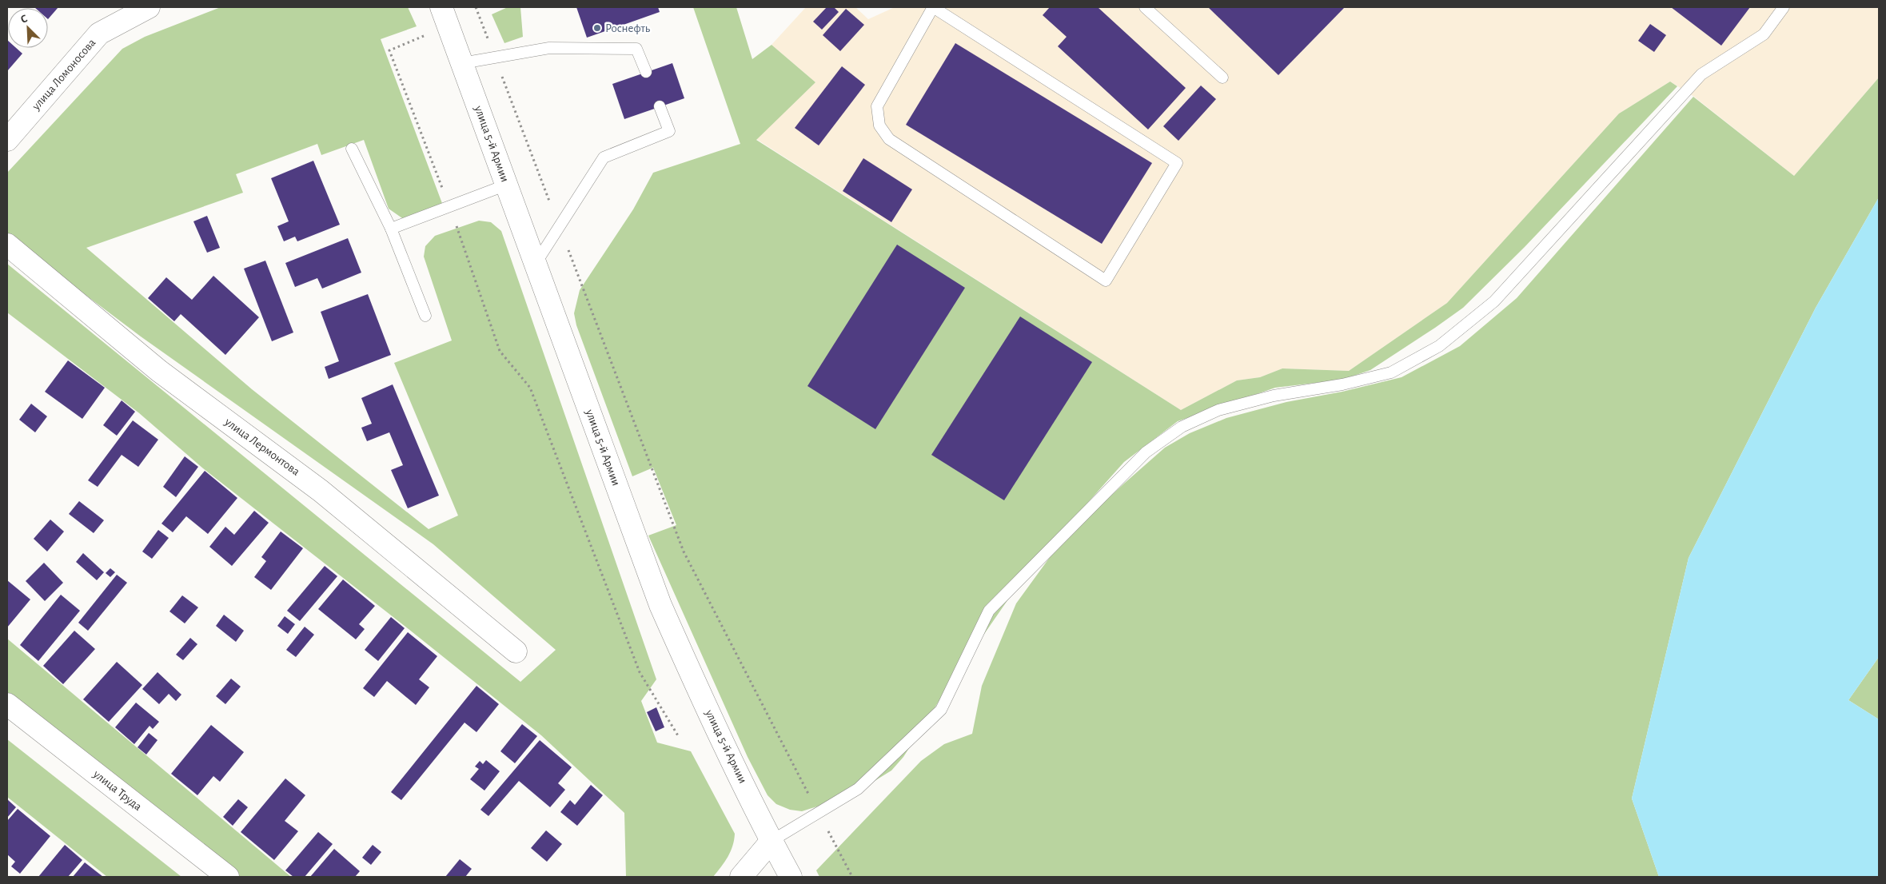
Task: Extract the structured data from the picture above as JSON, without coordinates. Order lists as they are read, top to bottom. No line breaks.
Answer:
{"streets":{"street":["улица Ломоносова","улица 5-й Армии","улица Лермонтова","улица Труда"]},"places":["Роснефть"],"north":"top left"}
